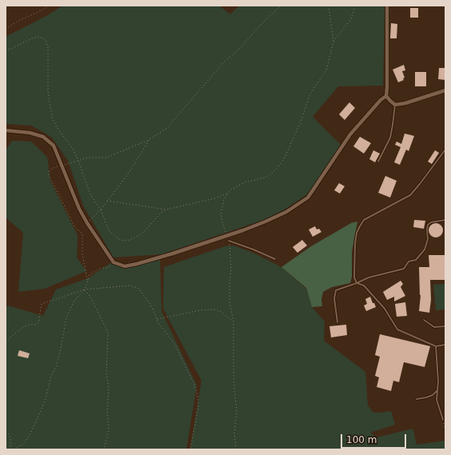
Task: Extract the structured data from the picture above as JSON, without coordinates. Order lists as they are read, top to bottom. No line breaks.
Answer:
{"scale_bar":"100 m"}
